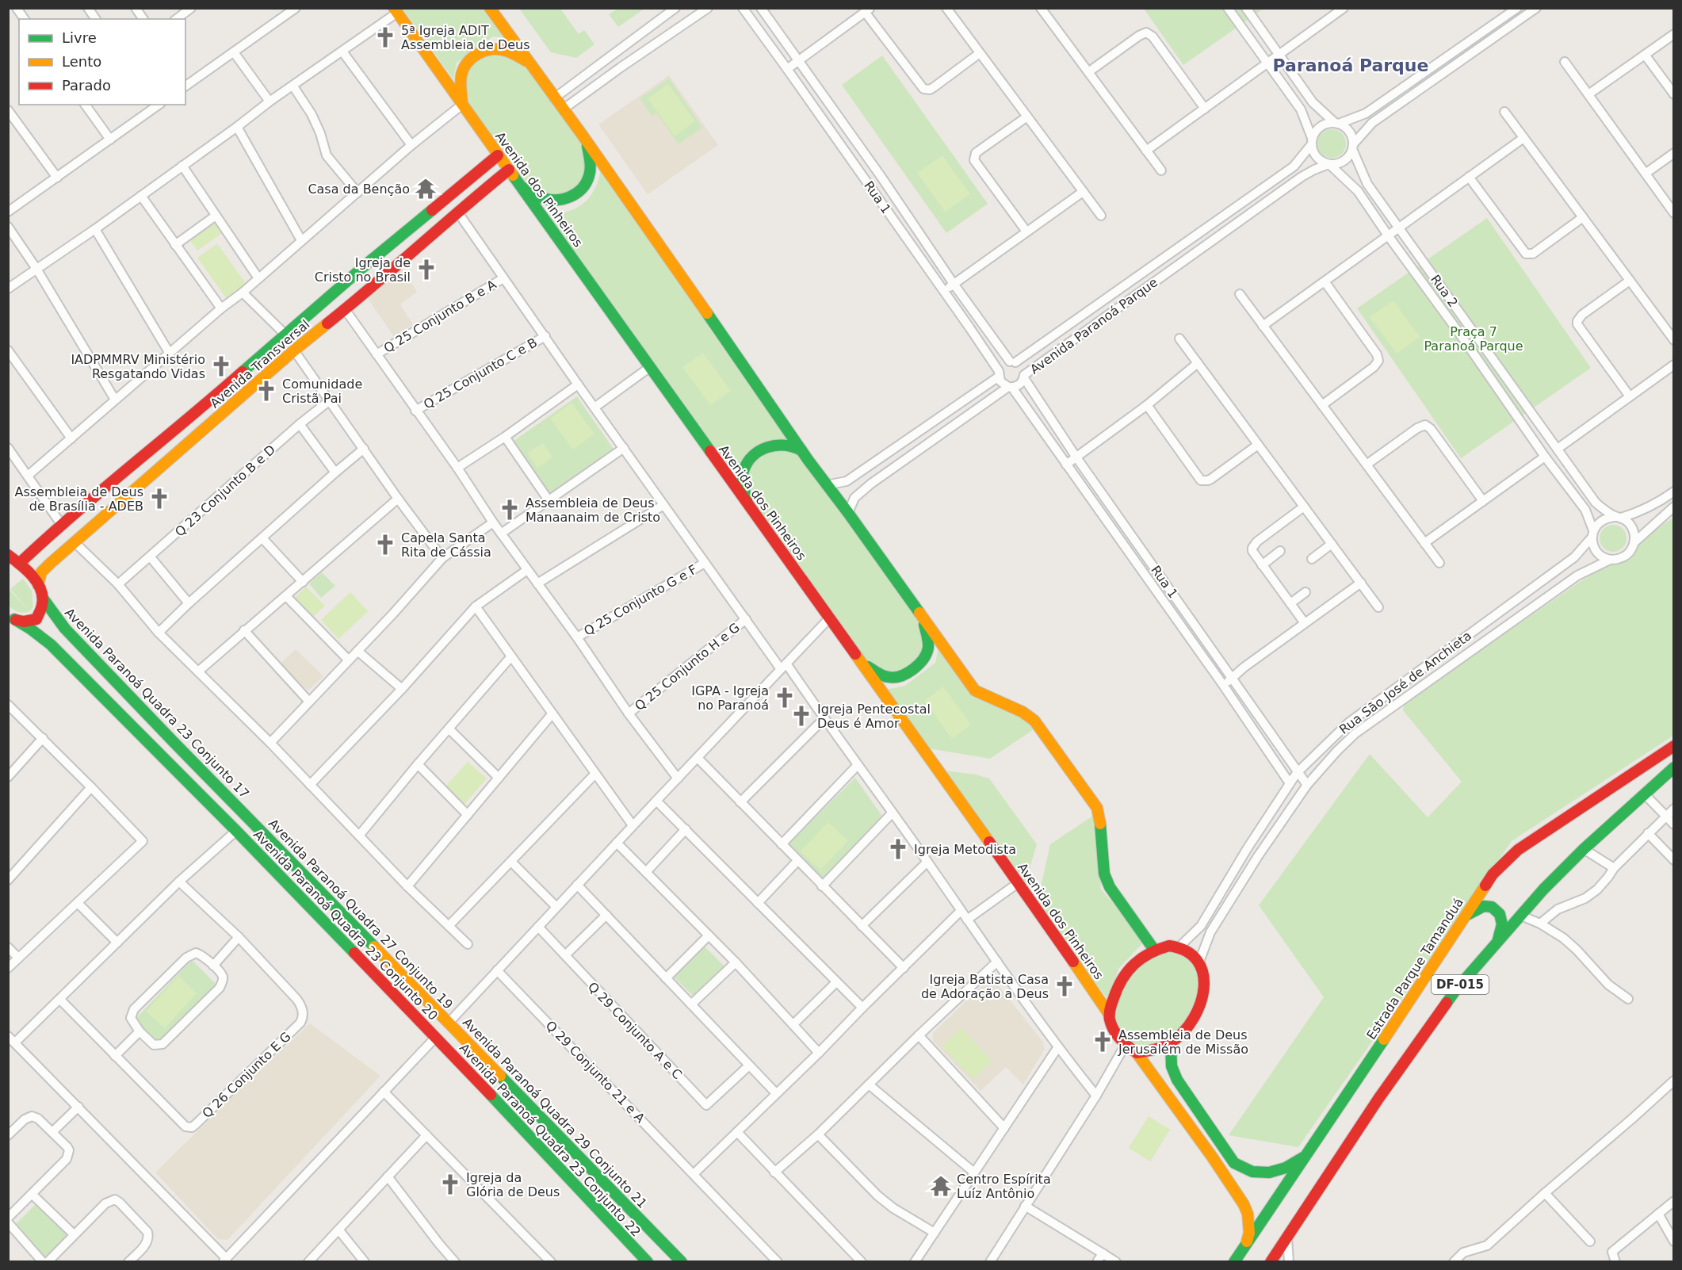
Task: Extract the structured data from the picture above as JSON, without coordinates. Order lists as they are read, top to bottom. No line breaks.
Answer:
{"streets":{"street":["Avenida dos Pinheiros","Rua 1","Rua 2","Q 25 Conjunto B e A","Avenida Paranoá Parque","Avenida Transversal","Q 25 Conjunto C e B","Q 23 Conjunto B e D","Q 25 Conjunto G e F","Q 25 Conjunto H e G","Rua São José de Anchieta","Avenida Paranoá Quadra 23 Conjunto 17","Avenida Paranoá Quadra 27 Conjunto 19","Avenida Paranoá Quadra 23 Conjunto 20","Estrada Parque Tamanduá","DF-015","Q 29 Conjunto A e C","Q 29 Conjunto 21 e A","Q 26 Conjunto E G","Avenida Paranoá Quadra 29 Conjunto 21","Avenida Paranoá Quadra 23 Conjunto 22"]},"crossings":[["Avenida dos Pinheiros","Avenida Transversal"],["Avenida dos Pinheiros","Rua São José de Anchieta"],["Rua 1","Avenida Paranoá Parque"],["Rua 1","Rua São José de Anchieta"],["Rua 2","Avenida Paranoá Parque"],["Rua 2","Rua São José de Anchieta"],["Avenida Transversal","Avenida Paranoá Quadra 23 Conjunto 17"],["Avenida Paranoá Quadra 23 Conjunto 17","Avenida Paranoá Quadra 27 Conjunto 19"],["Avenida Paranoá Quadra 27 Conjunto 19","Avenida Paranoá Quadra 29 Conjunto 21"],["Avenida Paranoá Quadra 23 Conjunto 20","Avenida Paranoá Quadra 23 Conjunto 22"]],"districts":["Paranoá Parque"],"parks":["Praça 7 Paranoá Parque"],"places":{"church":["5ª Igreja ADIT Assembleia de Deus","Igreja de Cristo no Brasil","IADPMMRV Ministério Resgatando Vidas","Comunidade Cristã Pai","Assembleia de Deus de Brasília - ADEB","Assembleia de Deus Manaanaim de Cristo","Capela Santa Rita de Cássia","IGPA - Igreja no Paranoá","Igreja Pentecostal Deus é Amor","Igreja Metodista","Igreja Batista Casa de Adoração a Deus","Assembleia de Deus Jerusalém de Missão","Igreja da Glória de Deus"],"temple":["Casa da Benção","Centro Espírita Luíz Antônio"]},"legend":["Livre","Lento","Parado"]}
